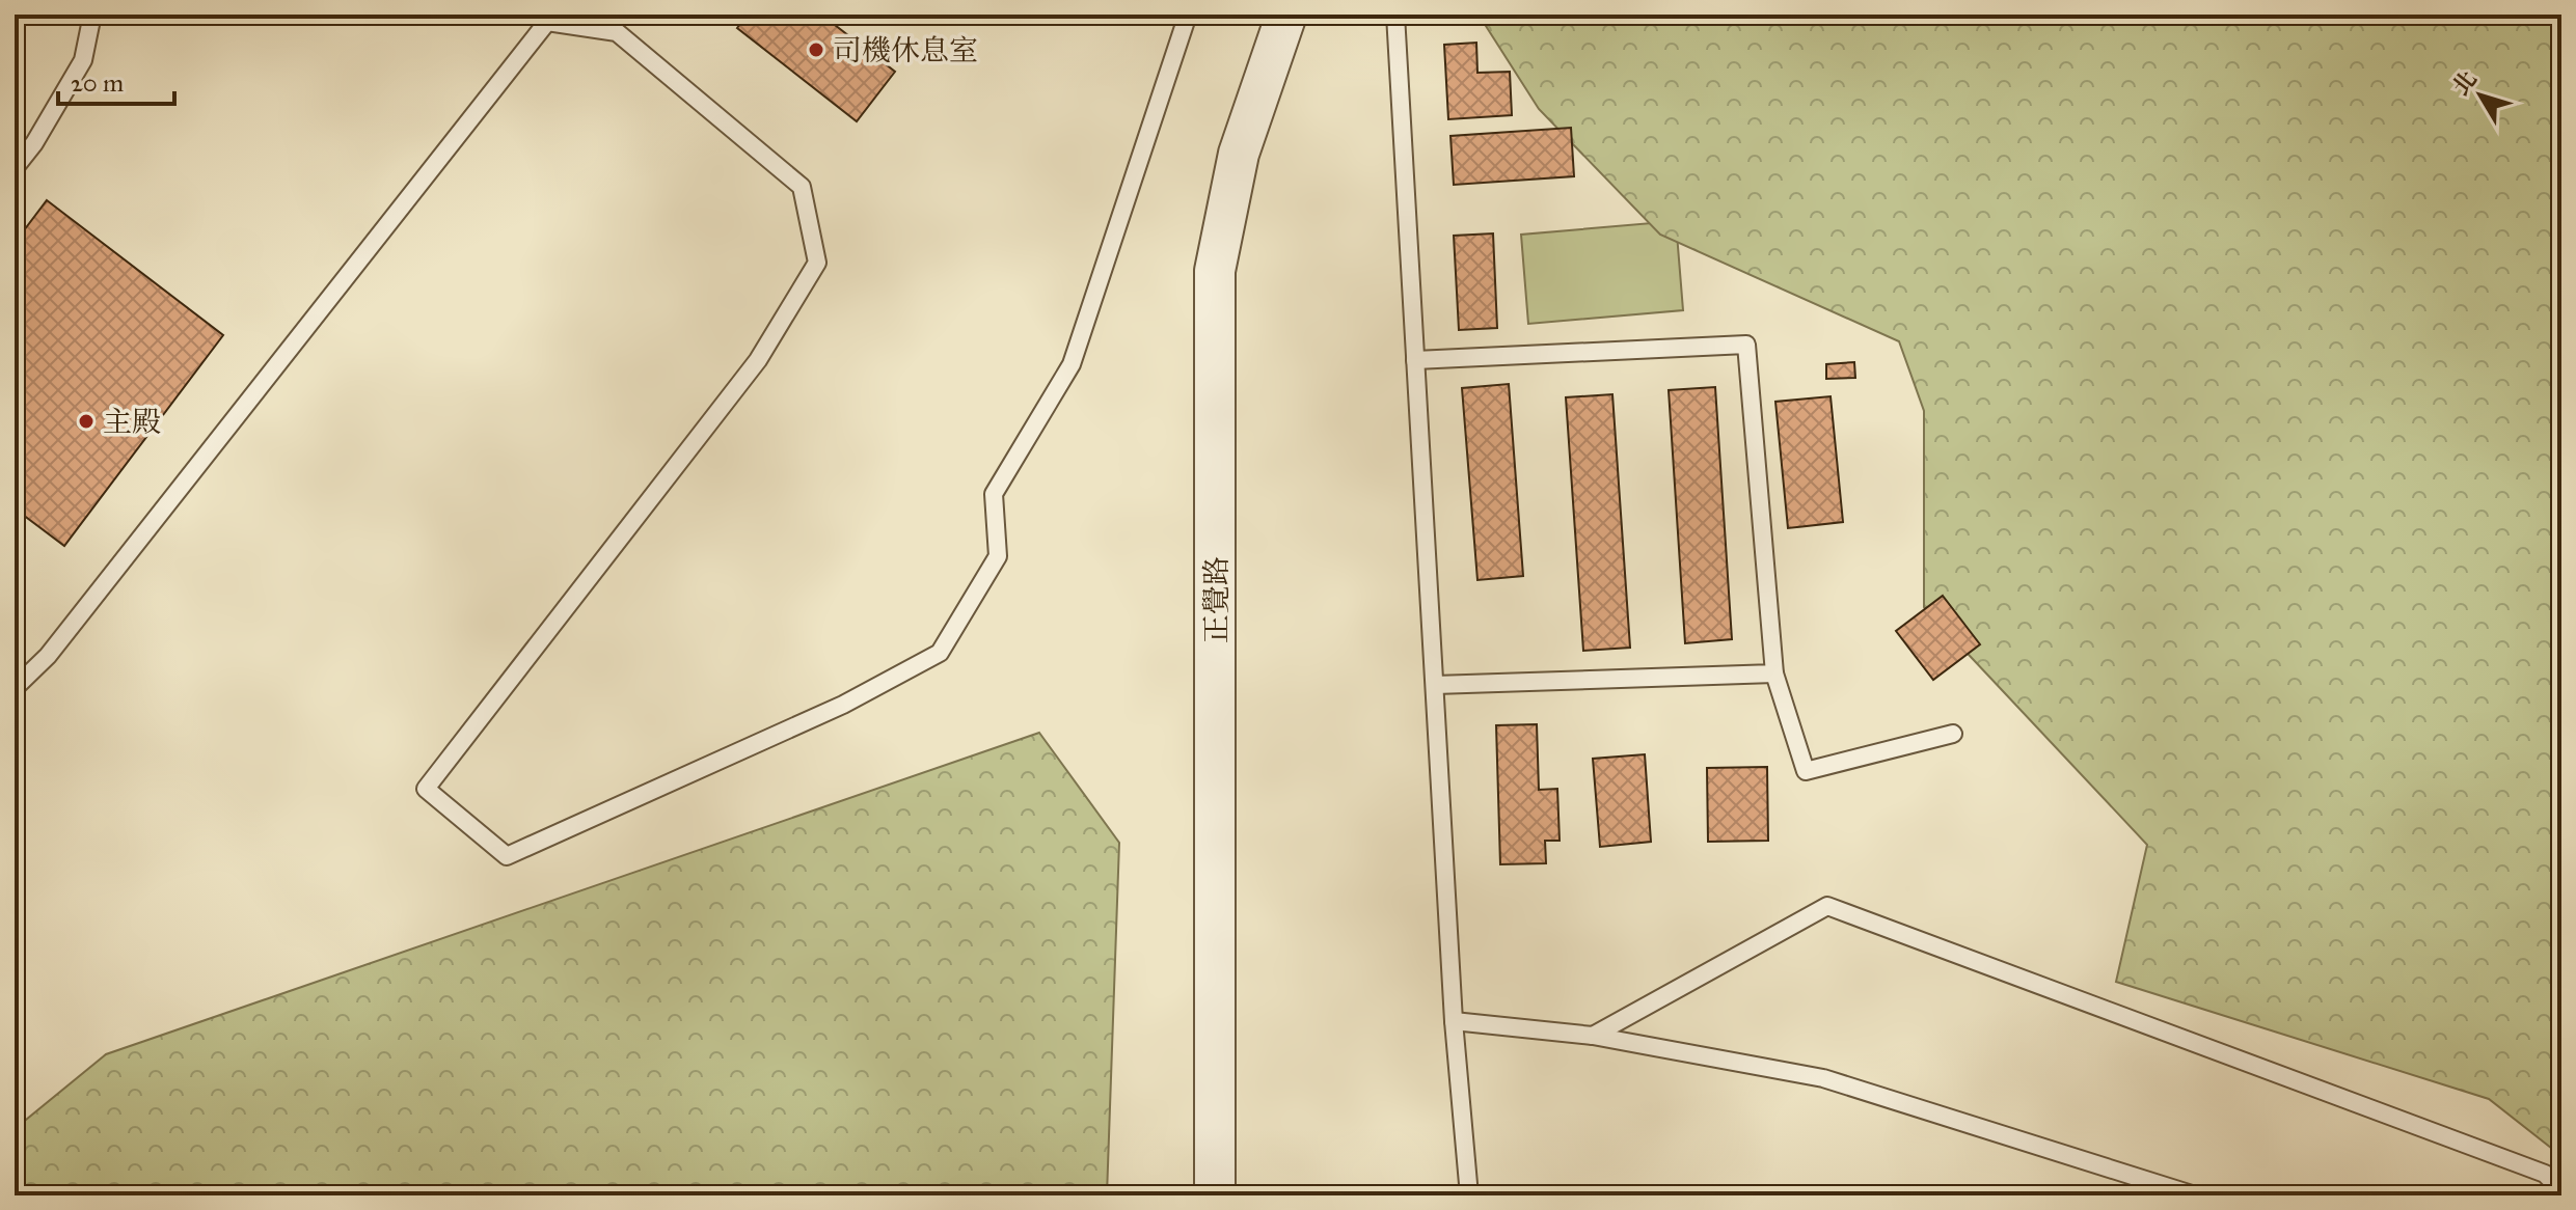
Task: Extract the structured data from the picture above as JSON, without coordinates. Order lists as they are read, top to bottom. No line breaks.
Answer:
{"streets":{"street":["正覺路"]},"places":["司機休息室","主殿"],"scale_bar":"20 m","north":"top left"}
